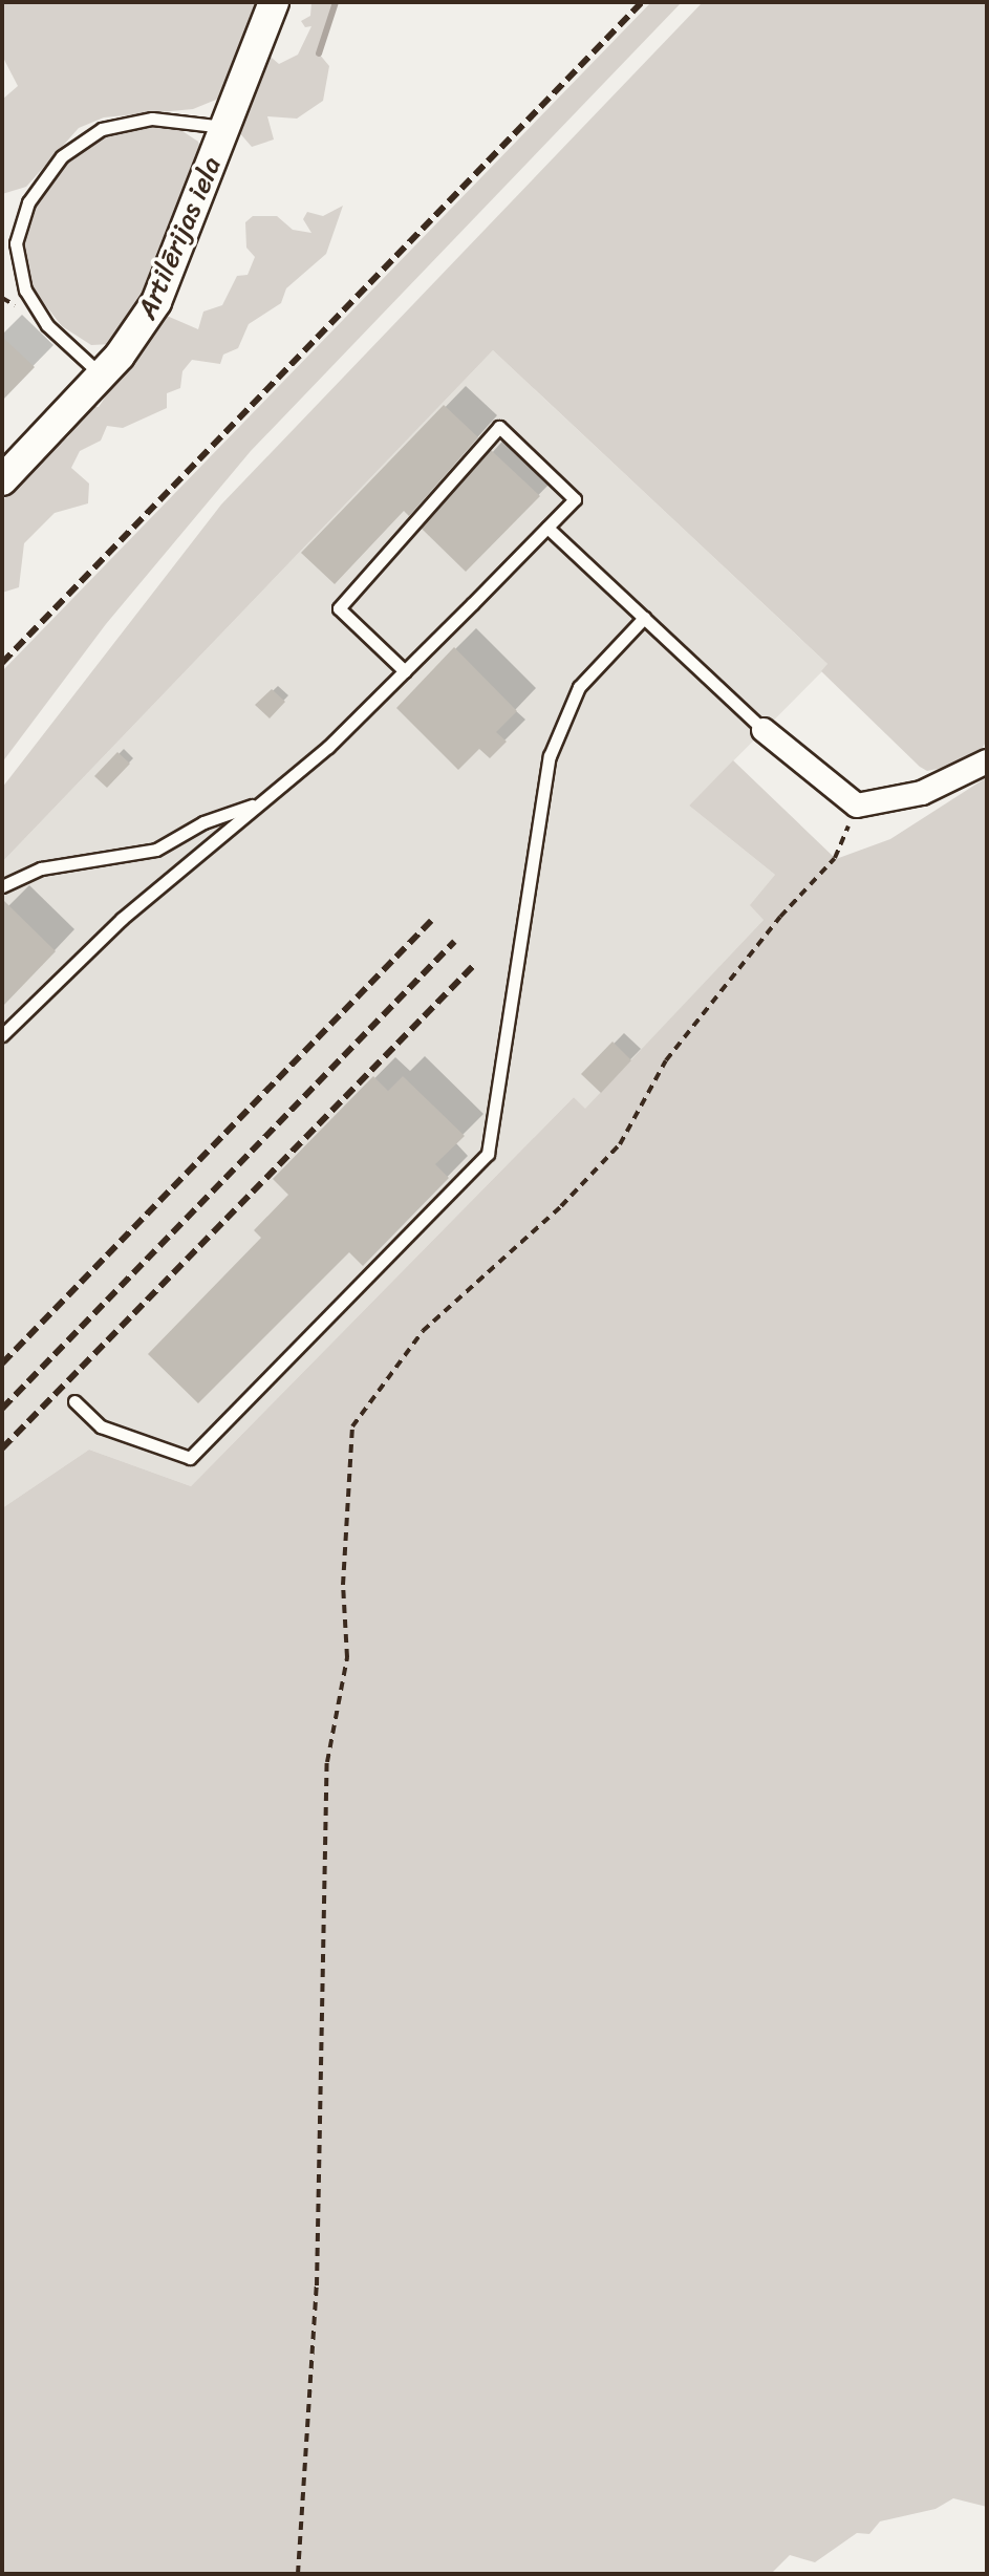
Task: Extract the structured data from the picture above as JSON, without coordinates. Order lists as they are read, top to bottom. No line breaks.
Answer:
{"streets":{"street":["Artilērijas iela"]}}
